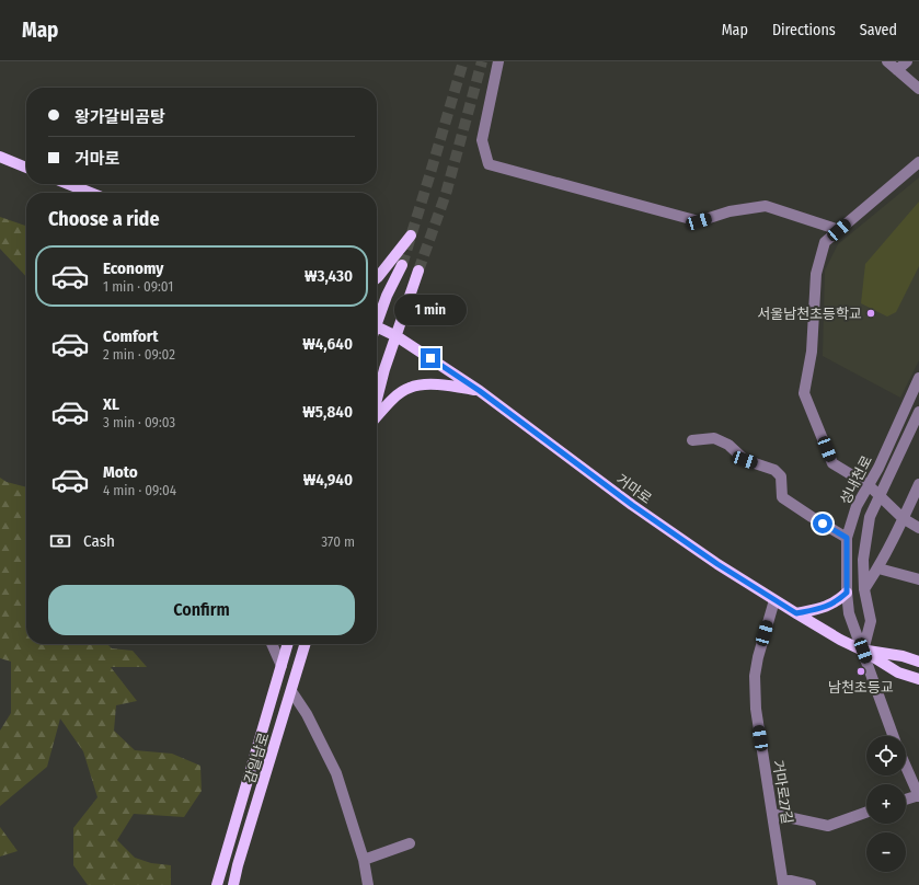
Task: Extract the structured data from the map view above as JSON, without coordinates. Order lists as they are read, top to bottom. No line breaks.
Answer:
{"streets":{"main road":["거마로","감일남로"],"street":["성내천로","거마로27길"]},"crossings":[["성내천로","거마로"],["거마로","거마로27길"]],"places":["서울남천초등학교","남천초등교"],"page":{"header":"Map","nav":["Map","Directions","Saved"],"banner":["왕가갈비곰탕","거마로"],"heading":"Choose a ride","list":[{"name":"Economy","note":"1 min · 09:01","value":"₩3,430"},{"name":"Comfort","note":"2 min · 09:02","value":"₩4,640"},{"name":"XL","note":"3 min · 09:03","value":"₩5,840"},{"name":"Moto","note":"4 min · 09:04","value":"₩4,940"}],"bubble":"1 min","pay":["Cash","370 m"],"buttons":"Confirm","map_buttons":["+","−"]}}
